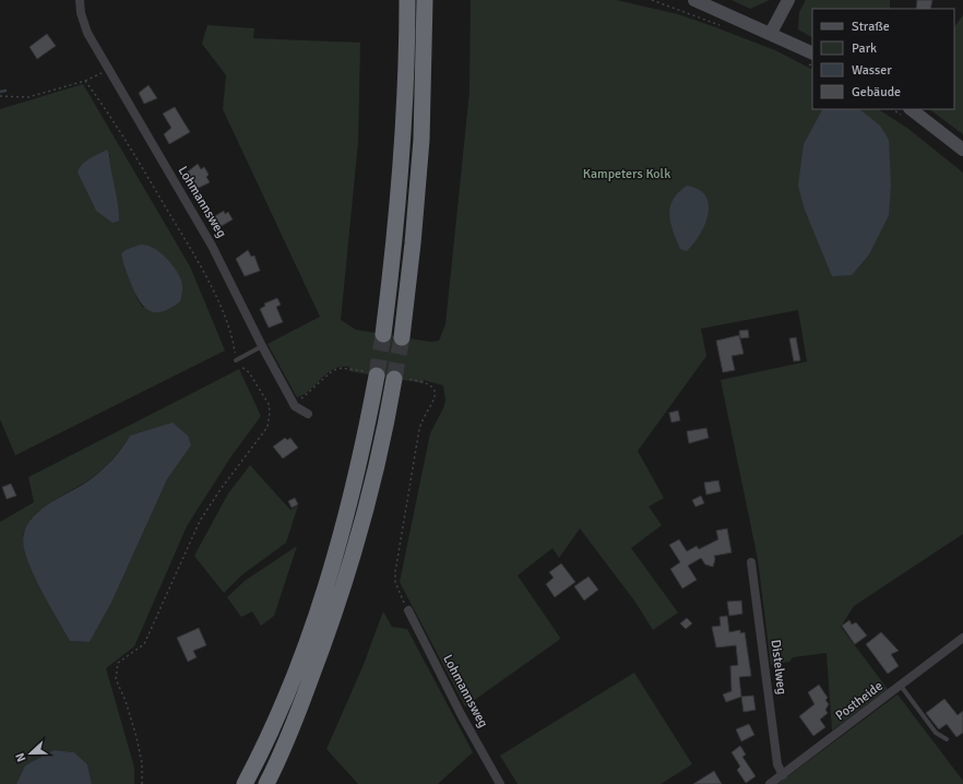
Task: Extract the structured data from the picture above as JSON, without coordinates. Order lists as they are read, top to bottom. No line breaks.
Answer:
{"streets":{"street":["Lohmannsweg","Distelweg","Postheide"]},"crossings":[["Distelweg","Postheide"]],"parks":["Kampeters Kolk"],"legend":["Straße","Park","Wasser","Gebäude"],"north":"left"}
